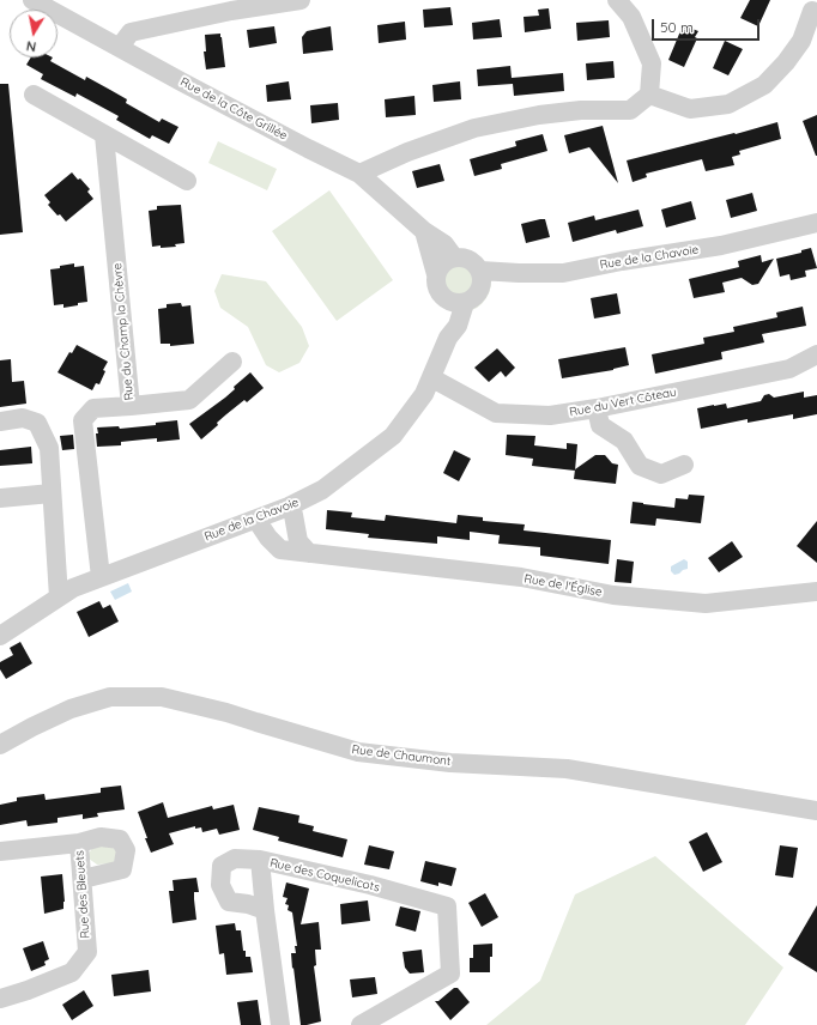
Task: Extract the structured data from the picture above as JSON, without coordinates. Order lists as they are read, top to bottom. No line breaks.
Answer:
{"streets":{"street":["Rue de la Côte Grillée","Rue de la Chavoie","Rue du Champ la Chèvre","Rue du Vert Côteau","Rue de l'Église","Rue de Chaumont","Rue des Coquelicots","Rue des Bleuets"]},"crossings":[["Rue de la Côte Grillée","Rue de la Chavoie"],["Rue de la Chavoie","Rue du Champ la Chèvre"],["Rue de la Chavoie","Rue du Vert Côteau"],["Rue de la Chavoie","Rue de l'Église"]],"scale_bar":"50 m","north":"bottom"}
